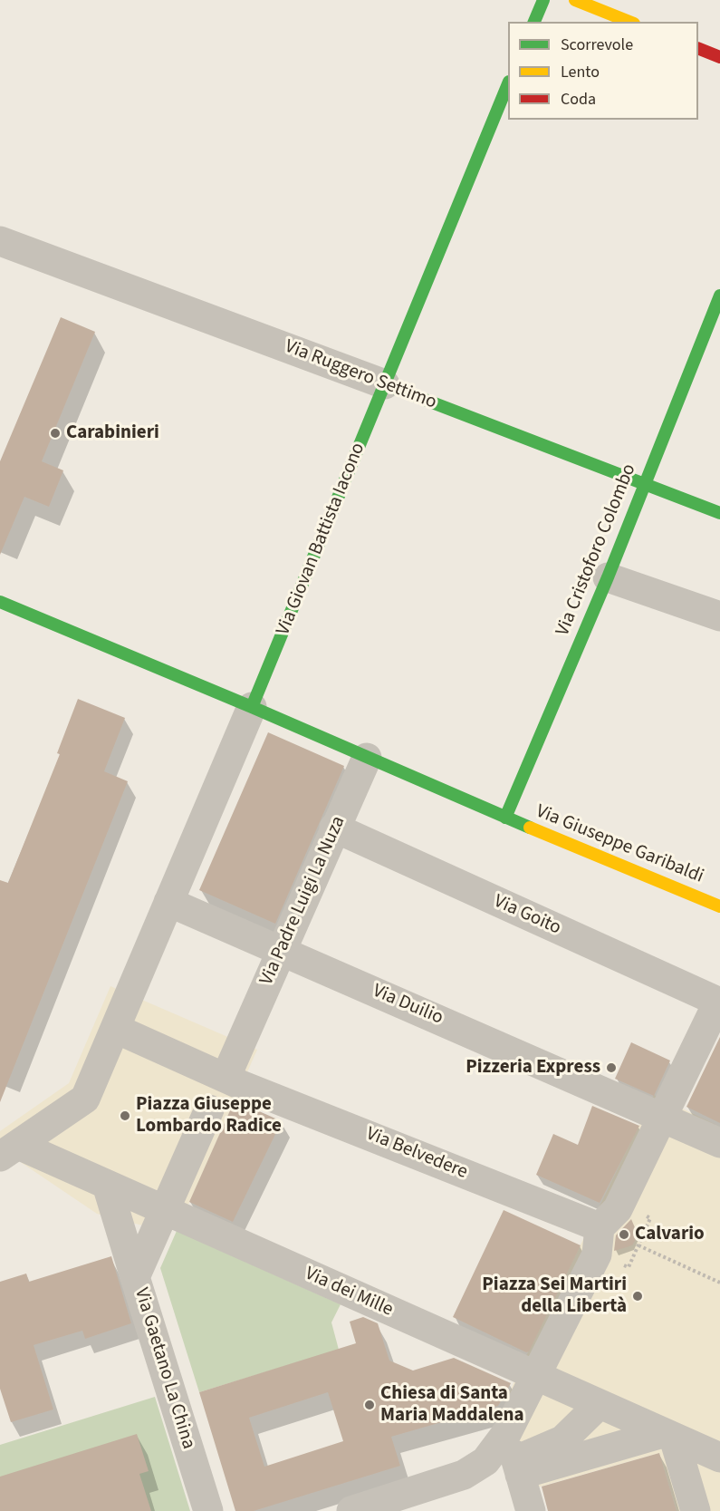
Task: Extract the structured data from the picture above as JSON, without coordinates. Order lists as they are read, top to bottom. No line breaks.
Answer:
{"streets":{"main road":["Via Ruggero Settimo","Via Giovan Battista Iacono","Via Cristoforo Colombo","Via Giuseppe Garibaldi"],"street":["Via Padre Luigi La Nuza","Via Goito","Via Duilio","Via Belvedere","Via dei Mille","Via Gaetano La China"]},"crossings":[["Via Ruggero Settimo","Via Giovan Battista Iacono"],["Via Ruggero Settimo","Via Cristoforo Colombo"],["Via Giovan Battista Iacono","Via Giuseppe Garibaldi"],["Via Giovan Battista Iacono","Via Duilio"],["Via Giovan Battista Iacono","Via Belvedere"],["Via Giovan Battista Iacono","Via dei Mille"],["Via Cristoforo Colombo","Via Giuseppe Garibaldi"],["Via Giuseppe Garibaldi","Via Padre Luigi La Nuza"],["Via Padre Luigi La Nuza","Via Goito"],["Via Padre Luigi La Nuza","Via Duilio"],["Via Padre Luigi La Nuza","Via Belvedere"],["Via dei Mille","Via Gaetano La China"]],"places":["Carabinieri","Pizzeria Express","Piazza Giuseppe Lombardo Radice","Calvario","Piazza Sei Martiri della Libertà","Chiesa di Santa Maria Maddalena"],"legend":["Scorrevole","Lento","Coda"]}
